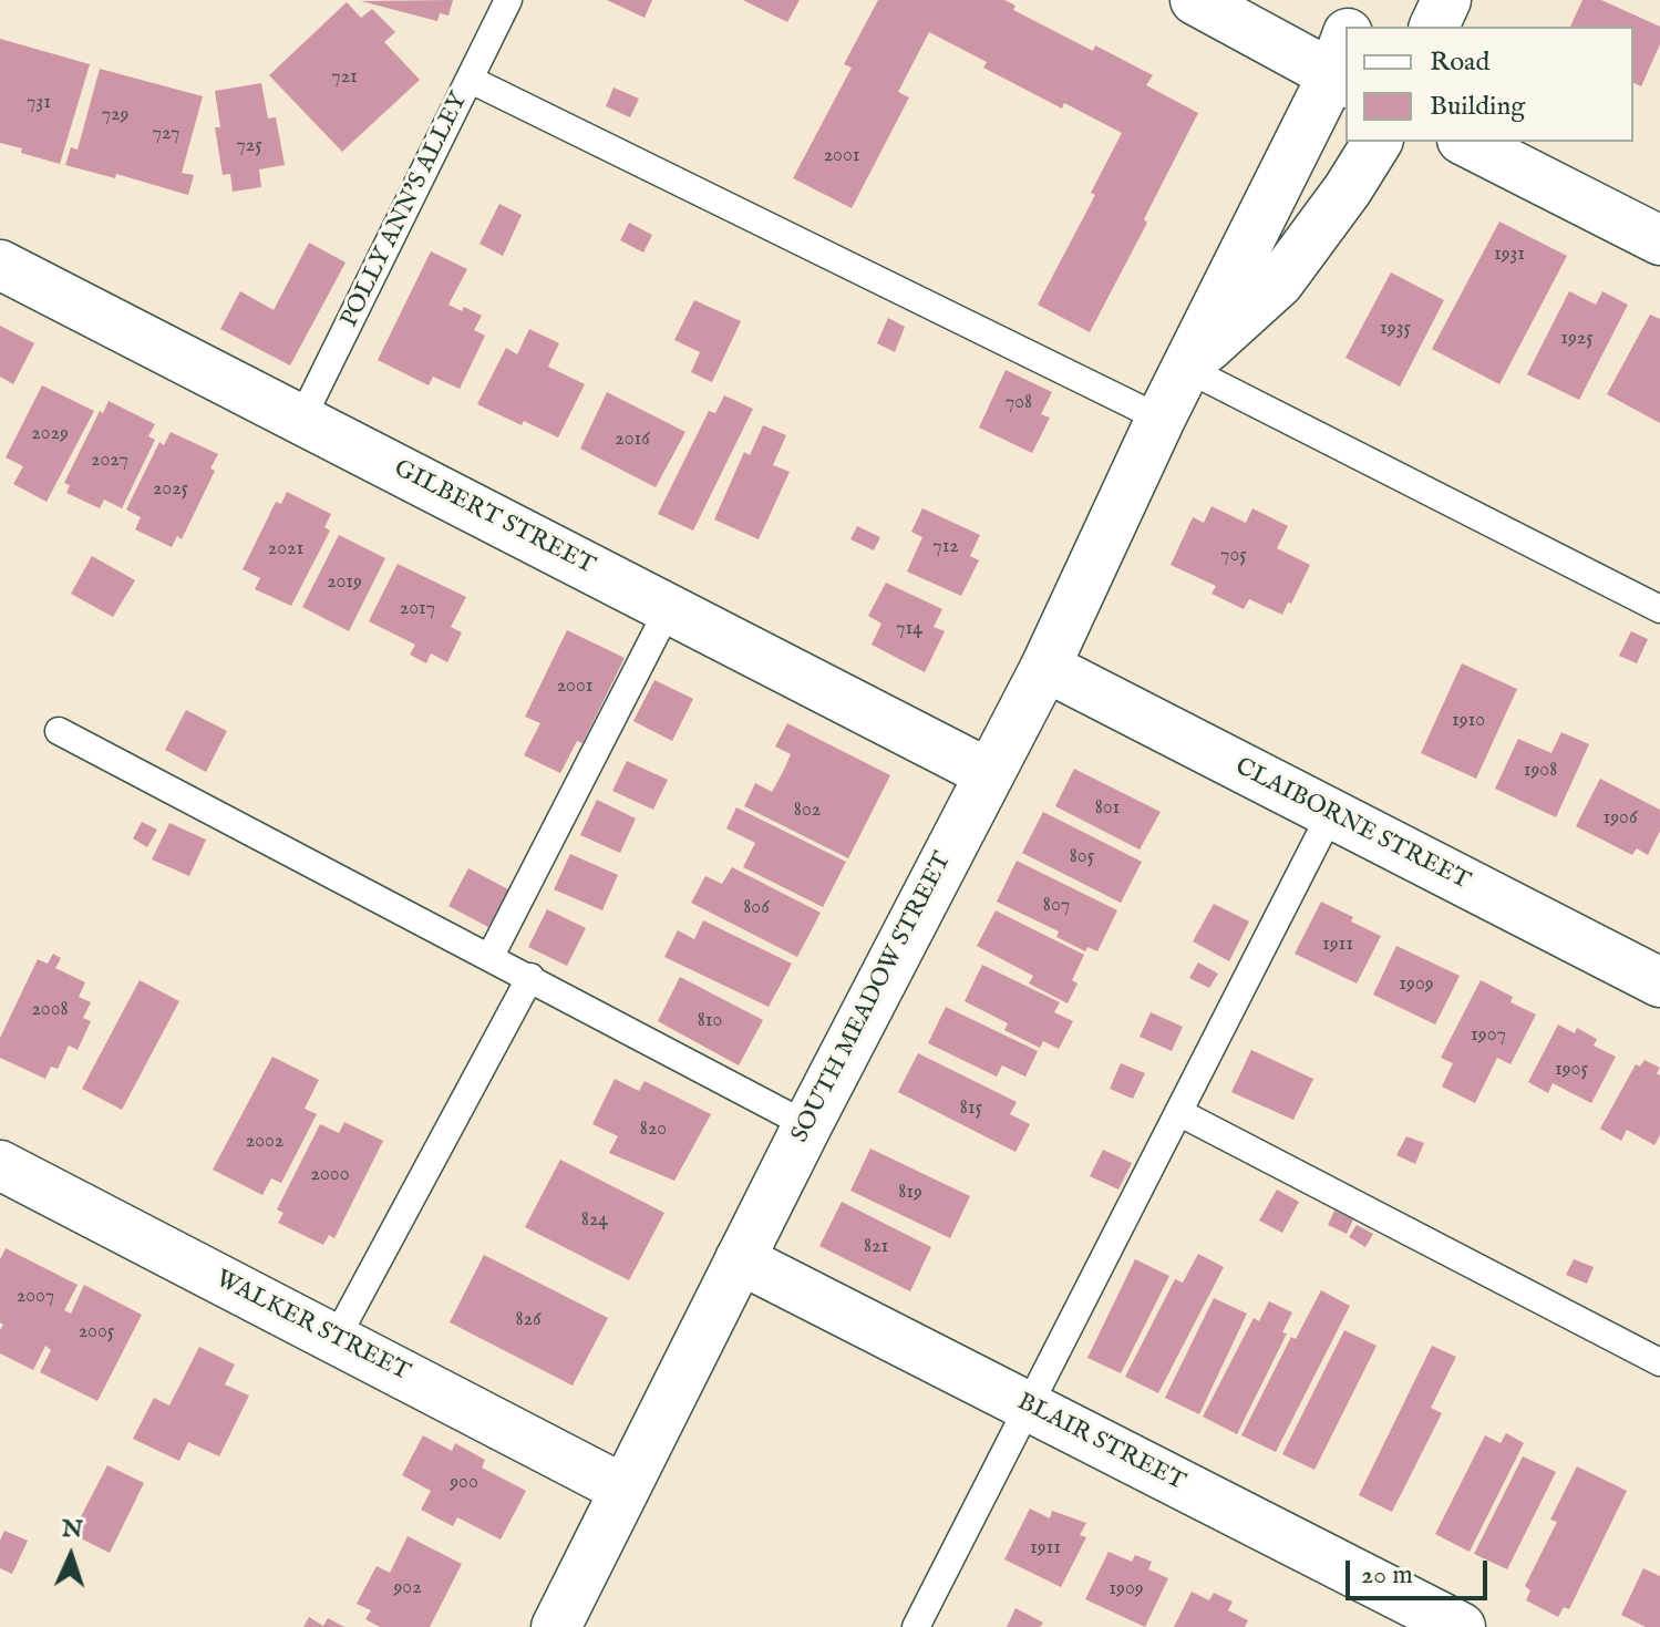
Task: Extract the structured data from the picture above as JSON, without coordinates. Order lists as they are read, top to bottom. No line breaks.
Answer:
{"streets":{"street":["GILBERT STREET","CLAIBORNE STREET","SOUTH MEADOW STREET","WALKER STREET","BLAIR STREET"],"lane":["POLLY ANN'S ALLEY"]},"crossings":[["POLLY ANN'S ALLEY","GILBERT STREET"],["GILBERT STREET","SOUTH MEADOW STREET"],["CLAIBORNE STREET","SOUTH MEADOW STREET"],["SOUTH MEADOW STREET","WALKER STREET"],["SOUTH MEADOW STREET","BLAIR STREET"]],"house_numbers":["721","731","729","727","725","2001","1931","1935","1925","708","2029","2016","2027","2025","712","2021","705","2019","2017","714","2001","1910","1908","801","802","1906","805","807","806","1911","1909","2008","810","1907","1905","815","820","2002","2000","819","824","821","2007","826","2005","900","1911","902","1909"],"legend":["Road","Building"],"scale_bar":"20 m","north":"top"}
